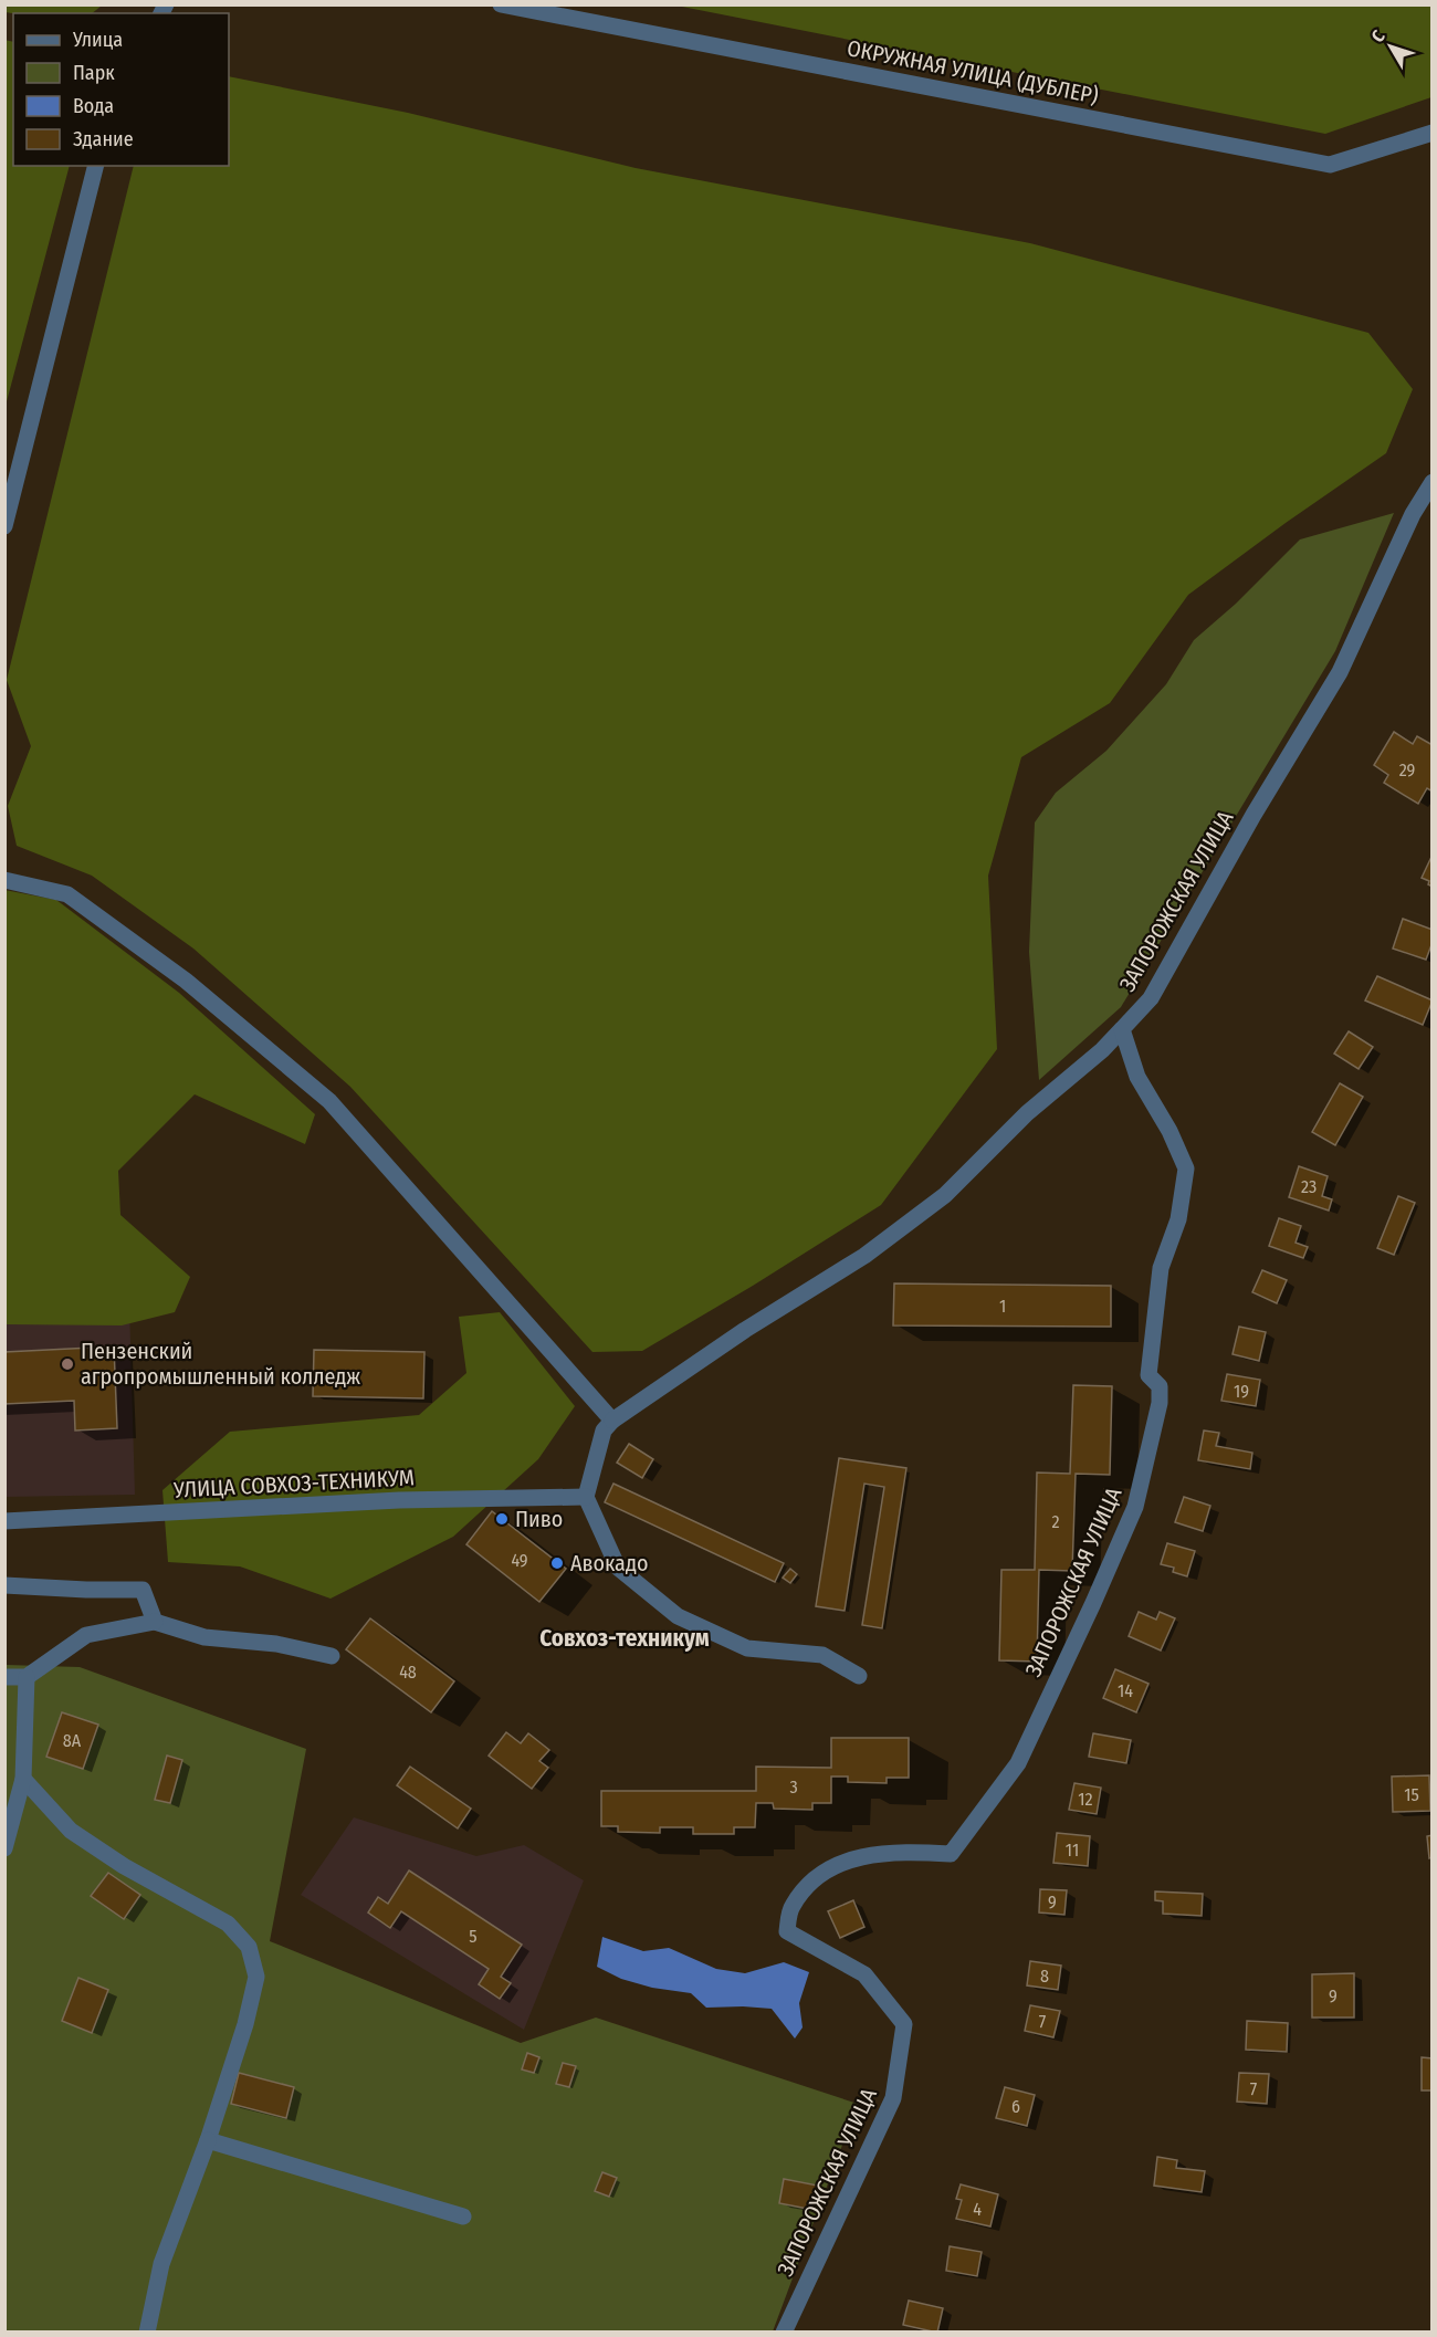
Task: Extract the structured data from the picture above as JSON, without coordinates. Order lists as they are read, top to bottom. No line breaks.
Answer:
{"streets":{"street":["ОКРУЖНАЯ УЛИЦА (ДУБЛЕР)","ЗАПОРОЖСКАЯ УЛИЦА","УЛИЦА СОВХОЗ-ТЕХНИКУМ"]},"districts":["Совхоз-техникум"],"places":["Пензенский агропромышленный колледж","Пиво","Авокадо"],"house_numbers":["29","23","1","19","2","49","48","14","8А","3","15","12","11","9","5","8","9","7","7","6","4"],"legend":["Улица","Парк","Вода","Здание"],"north":"top left"}
